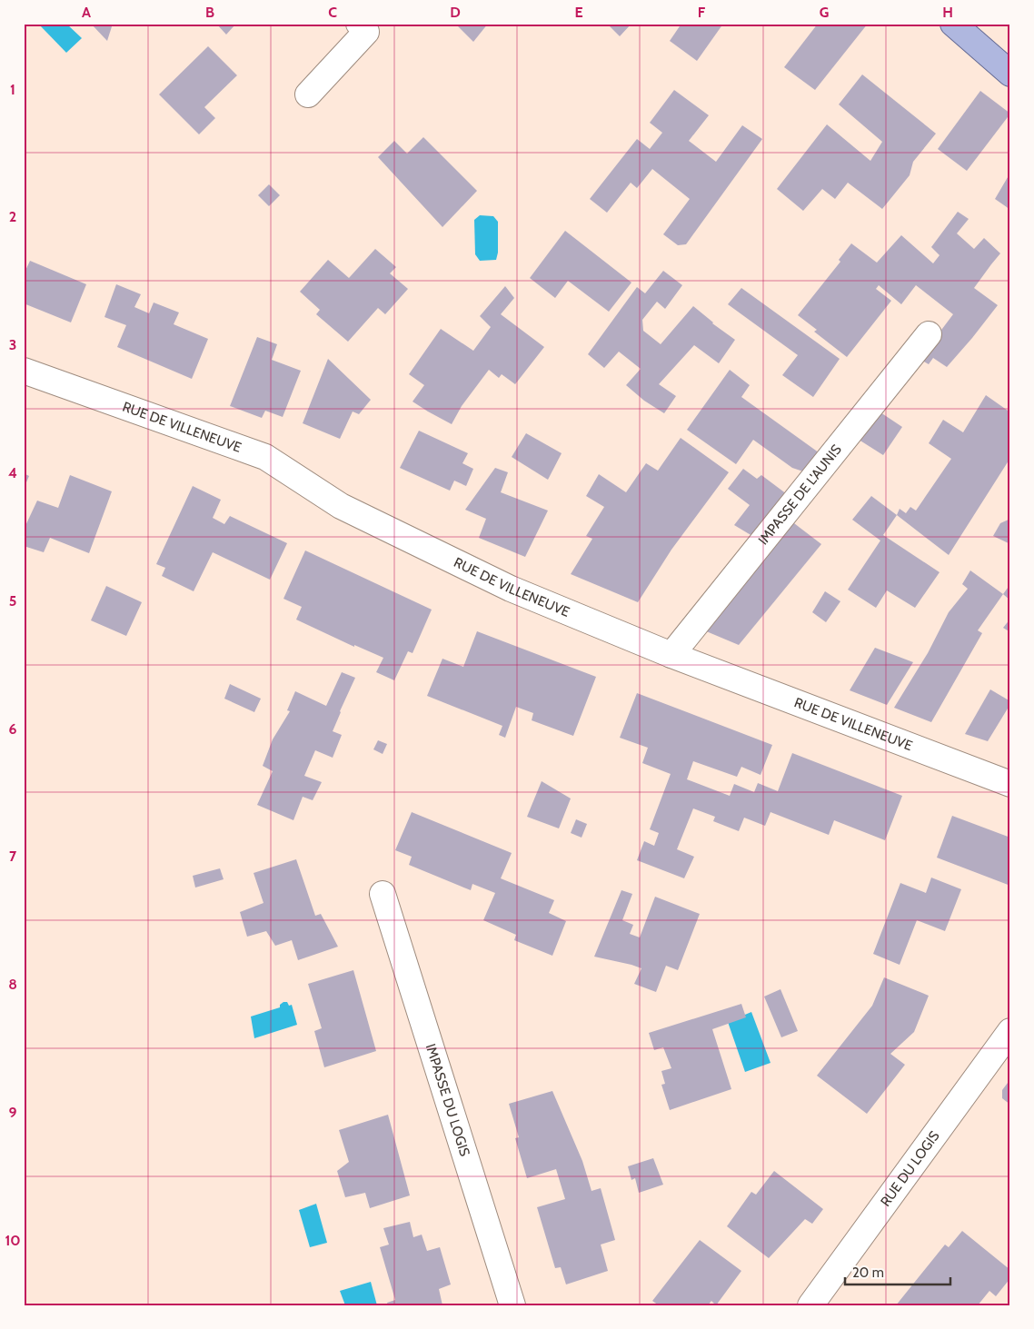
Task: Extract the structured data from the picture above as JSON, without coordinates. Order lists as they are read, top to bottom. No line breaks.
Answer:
{"streets":{"street":["RUE DE VILLENEUVE","IMPASSE DE L'AUNIS","IMPASSE DU LOGIS","RUE DU LOGIS"]},"crossings":[["RUE DE VILLENEUVE","IMPASSE DE L'AUNIS"]],"scale_bar":"20 m","grid":{"columns":["A","B","C","D","E","F","G","H"],"rows":["1","2","3","4","5","6","7","8","9","10"]}}
